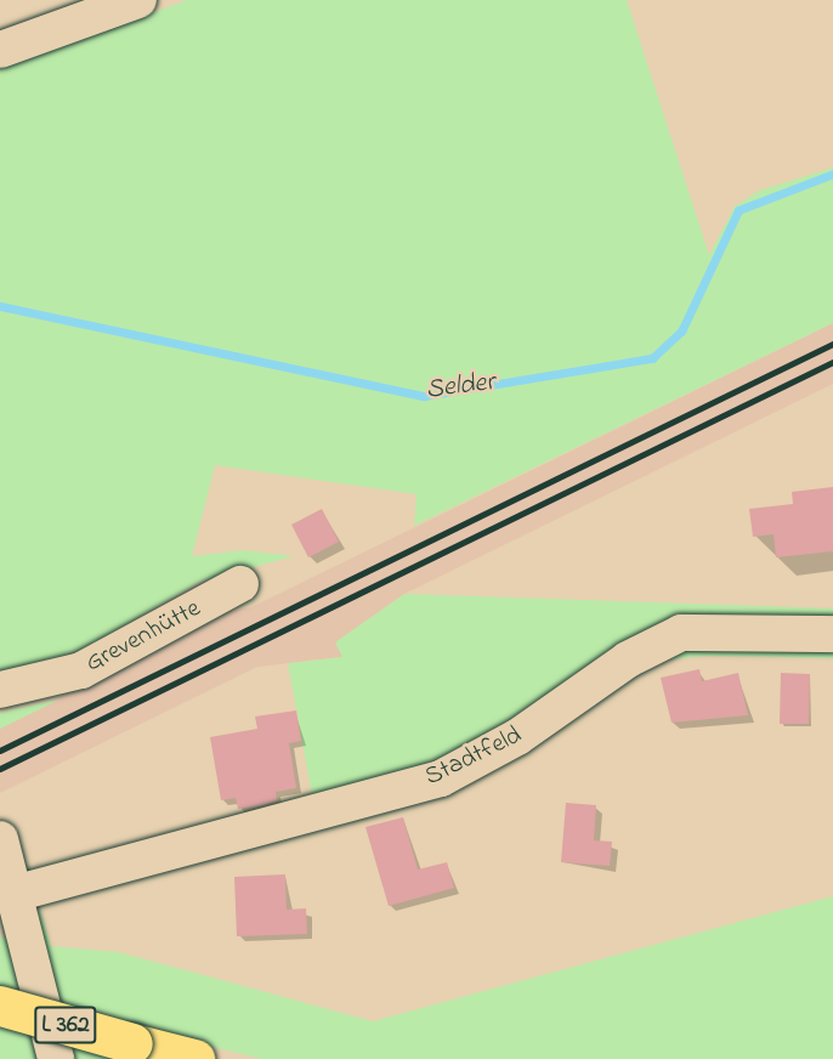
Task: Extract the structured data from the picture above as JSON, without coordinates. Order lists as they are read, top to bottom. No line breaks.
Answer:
{"streets":{"main road":["L 362"],"street":["Grevenhütte","Stadtfeld"]},"water":["Selder"]}
